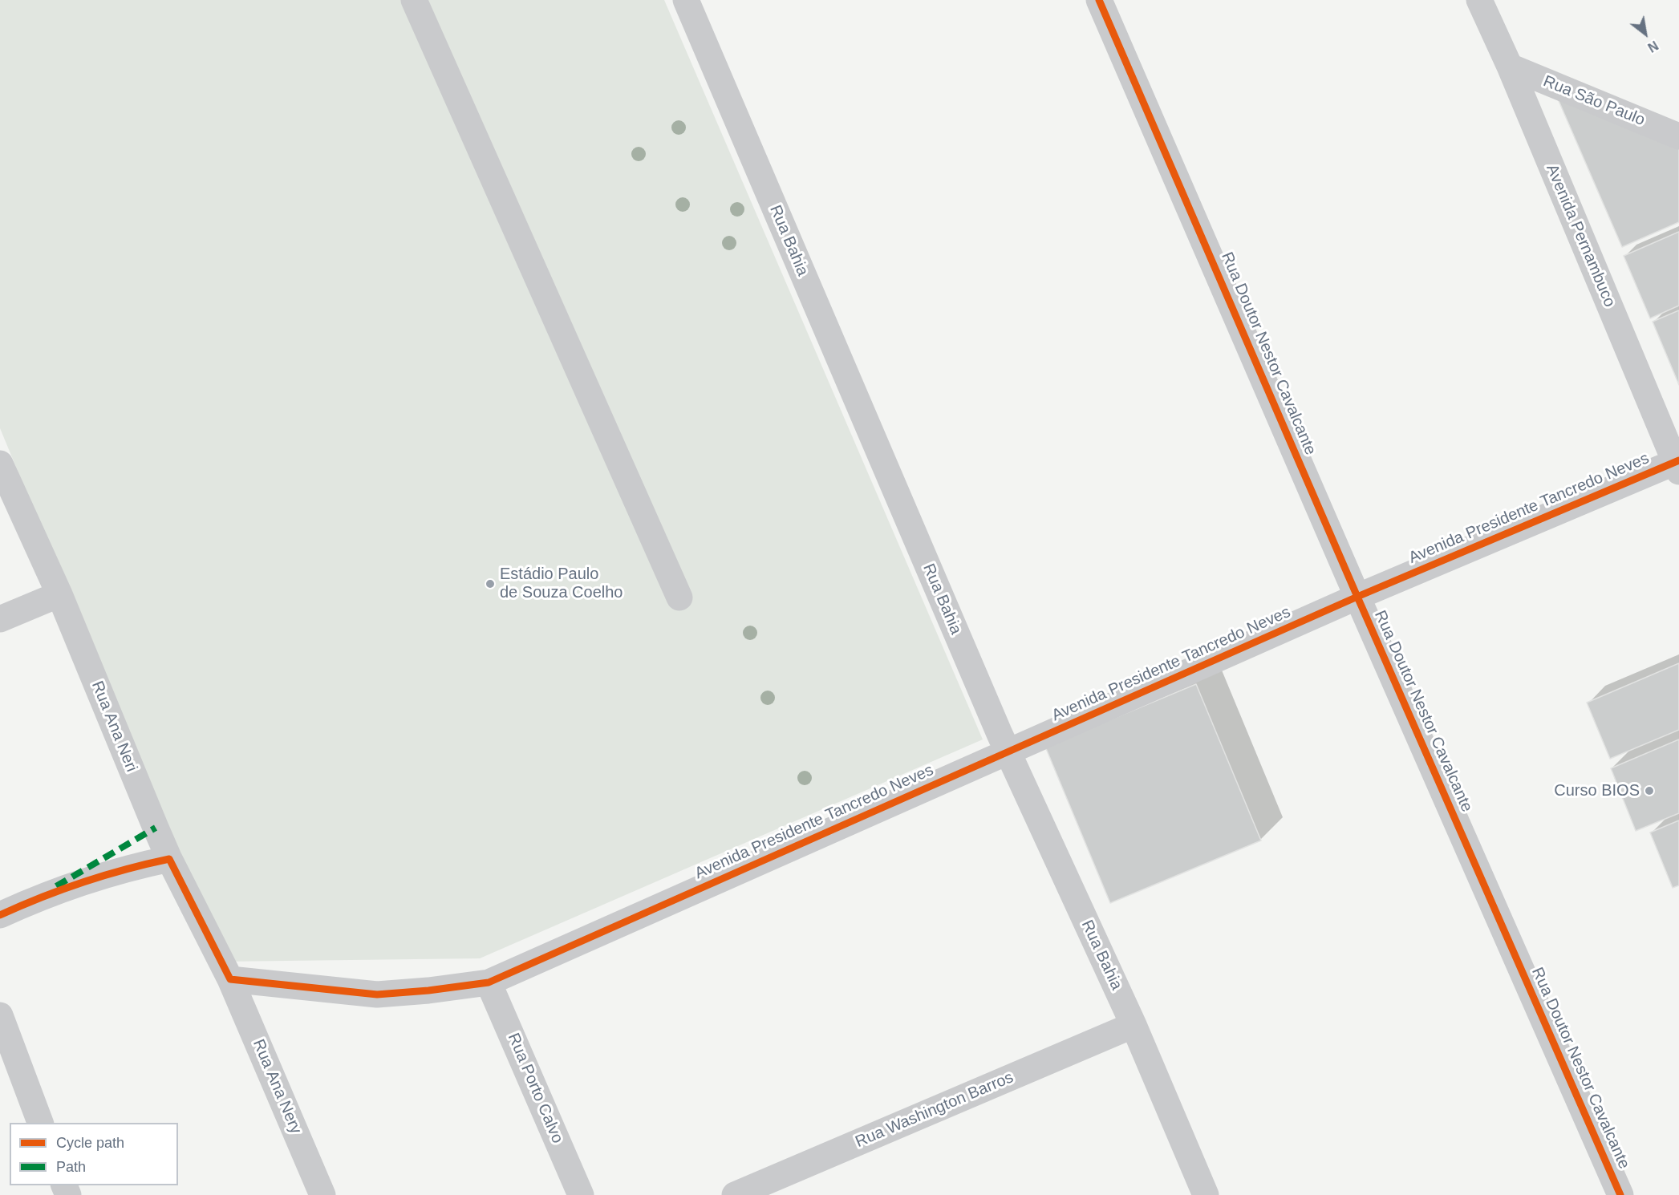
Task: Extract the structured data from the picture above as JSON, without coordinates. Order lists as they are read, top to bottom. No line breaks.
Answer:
{"streets":{"street":["Rua São Paulo","Avenida Pernambuco","Rua Bahia","Rua Doutor Nestor Cavalcante","Avenida Presidente Tancredo Neves","Rua Ana Neri","Rua Ana Nery","Rua Porto Calvo","Rua Washington Barros"]},"crossings":[["Rua São Paulo","Avenida Pernambuco"],["Avenida Pernambuco","Avenida Presidente Tancredo Neves"],["Rua Bahia","Avenida Presidente Tancredo Neves"],["Rua Bahia","Rua Washington Barros"],["Rua Doutor Nestor Cavalcante","Avenida Presidente Tancredo Neves"],["Avenida Presidente Tancredo Neves","Rua Ana Nery"],["Avenida Presidente Tancredo Neves","Rua Porto Calvo"]],"places":["Estádio Paulo de Souza Coelho","Curso BIOS"],"legend":["Cycle path","Path"],"north":"bottom right"}
